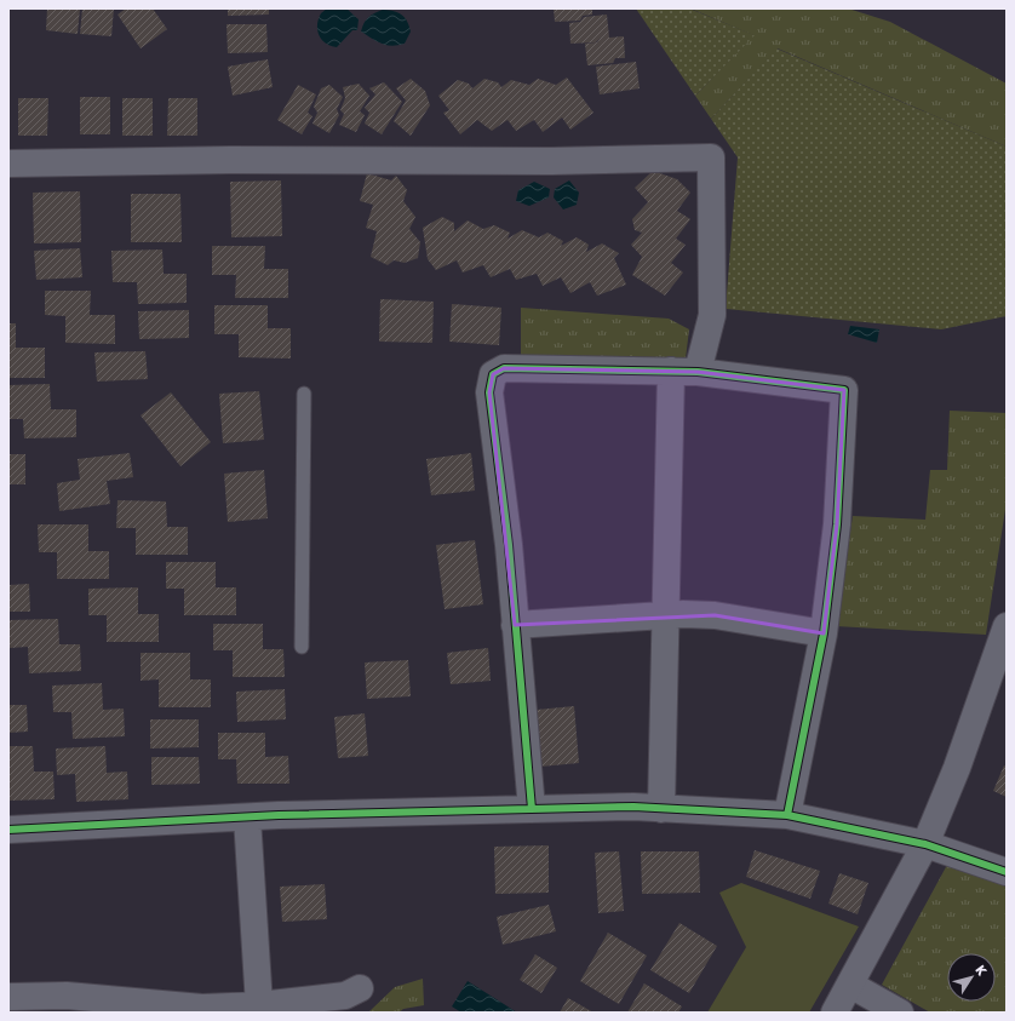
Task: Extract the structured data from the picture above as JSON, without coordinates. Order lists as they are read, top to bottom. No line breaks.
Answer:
{"north":"top right"}
